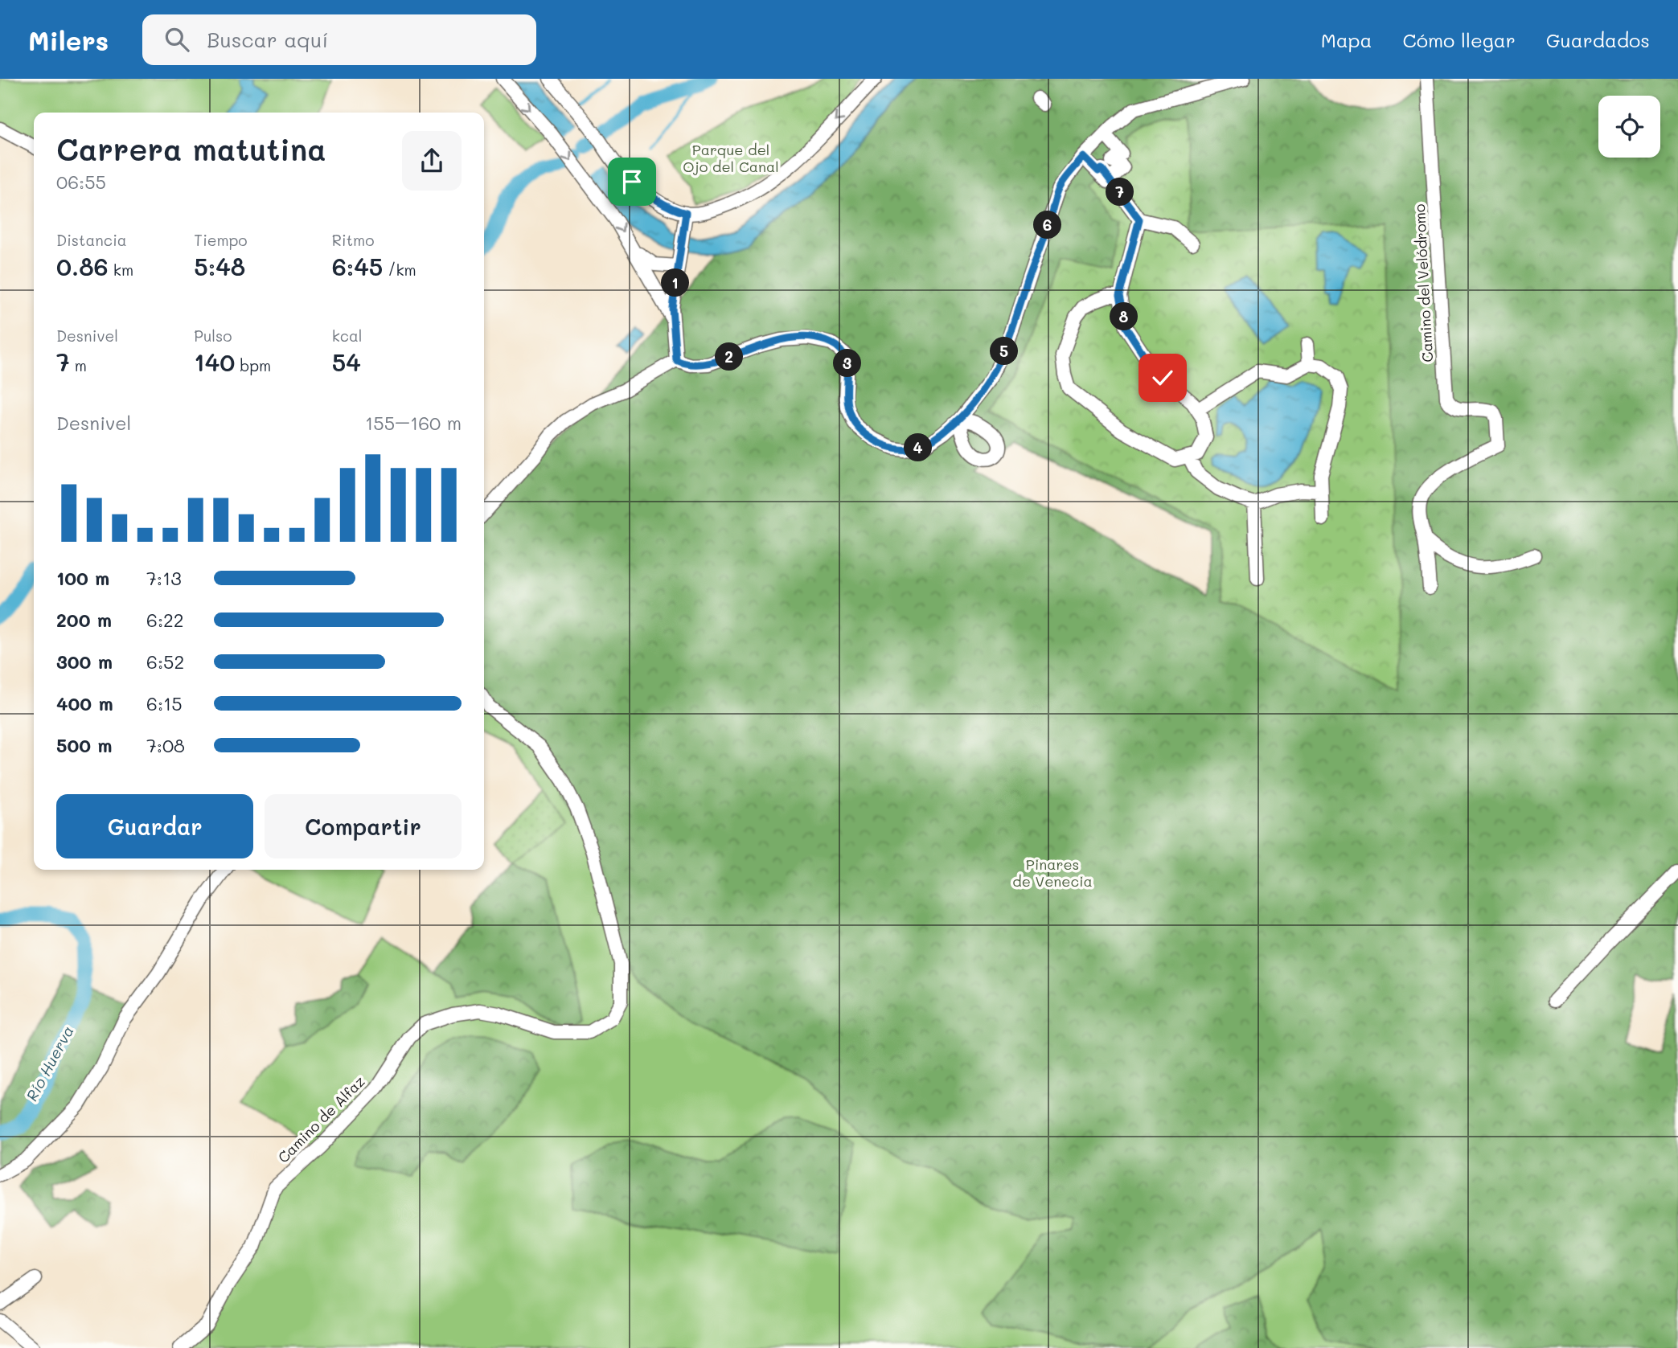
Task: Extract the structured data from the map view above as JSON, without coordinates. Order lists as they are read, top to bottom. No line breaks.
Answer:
{"streets":{"street":["Camino del Velódromo","Camino de Alfaz"]},"water":["Río Huerva"],"parks":["Parque del Ojo del Canal","Pinares de Venecia"],"page":{"header":"Milers","search":"Buscar aquí","nav":["Mapa","Cómo llegar","Guardados"],"heading":["Carrera matutina","06:55"],"pins":["7","6","1","8","5","2","3","4"],"stats":[["Distancia","0.86 km"],["Tiempo","5:48"],["Ritmo","6:45 /km"],["Desnivel","7 m"],["Pulso","140 bpm"],["kcal","54"]],"chart":["Desnivel","155–160 m"],"list":[{"name":"100 m","note":"7:13"},{"name":"200 m","note":"6:22"},{"name":"300 m","note":"6:52"},{"name":"400 m","note":"6:15"},{"name":"500 m","note":"7:08"}],"buttons":["Guardar","Compartir"]}}
